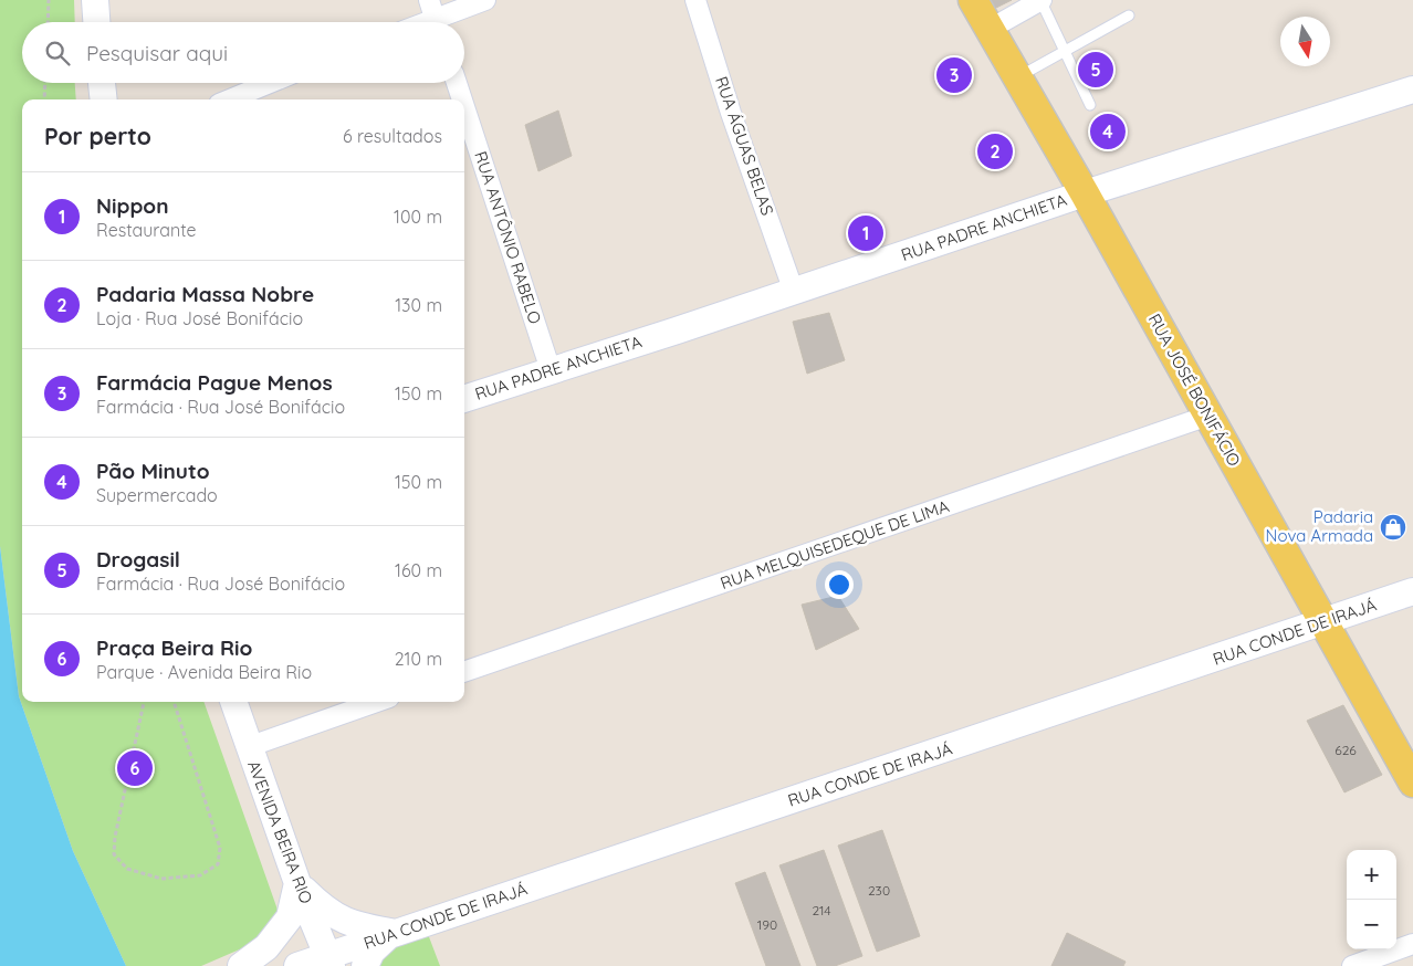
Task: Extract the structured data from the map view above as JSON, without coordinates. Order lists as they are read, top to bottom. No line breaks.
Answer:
{"streets":{"main road":["RUA PADRE ANCHIETA","RUA JOSÉ BONIFÁCIO","RUA CONDE DE IRAJÁ","AVENIDA BEIRA RIO"],"street":["RUA ÁGUAS BELAS","RUA ANTÔNIO RABELO","RUA MELQUISEDEQUE DE LIMA"]},"crossings":[["RUA ÁGUAS BELAS","RUA PADRE ANCHIETA"],["RUA PADRE ANCHIETA","RUA ANTÔNIO RABELO"],["RUA PADRE ANCHIETA","RUA JOSÉ BONIFÁCIO"],["RUA JOSÉ BONIFÁCIO","RUA MELQUISEDEQUE DE LIMA"],["RUA JOSÉ BONIFÁCIO","RUA CONDE DE IRAJÁ"],["RUA CONDE DE IRAJÁ","AVENIDA BEIRA RIO"]],"places":{"shop":["Padaria Nova Armada"]},"house_numbers":["626","230","214","190"],"north":"bottom","page":{"search":"Pesquisar aqui","pins":["5","3","4","2","1","6"],"heading":["Por perto","6 resultados"],"list":[{"mark":"1","name":"Nippon","note":"Restaurante","value":"100 m"},{"mark":"2","name":"Padaria Massa Nobre","note":"Loja · Rua José Bonifácio","value":"130 m"},{"mark":"3","name":"Farmácia Pague Menos","note":"Farmácia · Rua José Bonifácio","value":"150 m"},{"mark":"4","name":"Pão Minuto","note":"Supermercado","value":"150 m"},{"mark":"5","name":"Drogasil","note":"Farmácia · Rua José Bonifácio","value":"160 m"},{"mark":"6","name":"Praça Beira Rio","note":"Parque · Avenida Beira Rio","value":"210 m"}],"map_buttons":["+","−"]}}
